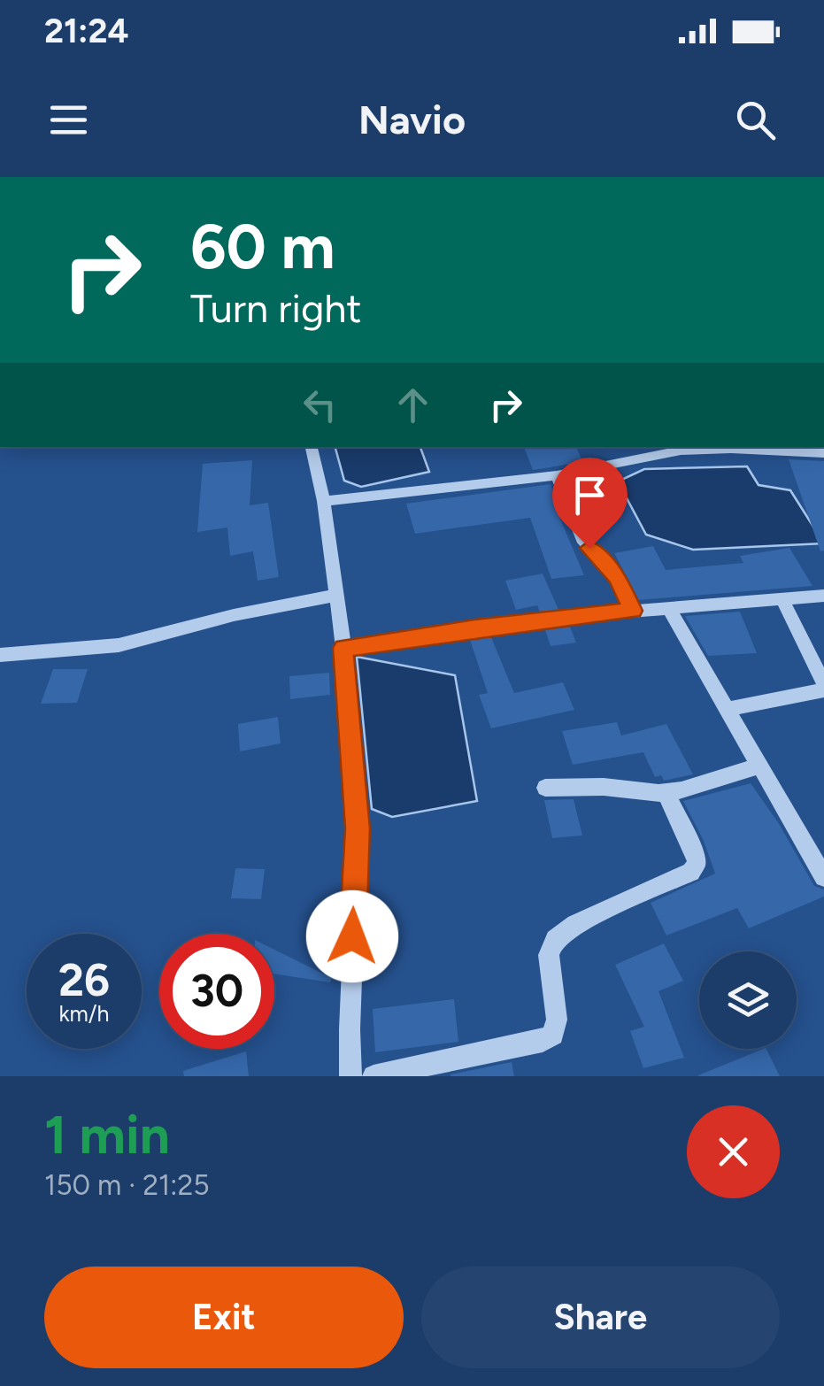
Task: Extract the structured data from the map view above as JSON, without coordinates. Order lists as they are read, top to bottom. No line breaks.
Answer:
{"page":{"status":"21:24","header":"Navio","turn":["60 m","Turn right"],"speed":"26 km/h","limit":"30","heading":["1 min","150 m · 21:25"],"buttons":["Exit","Share"]}}
